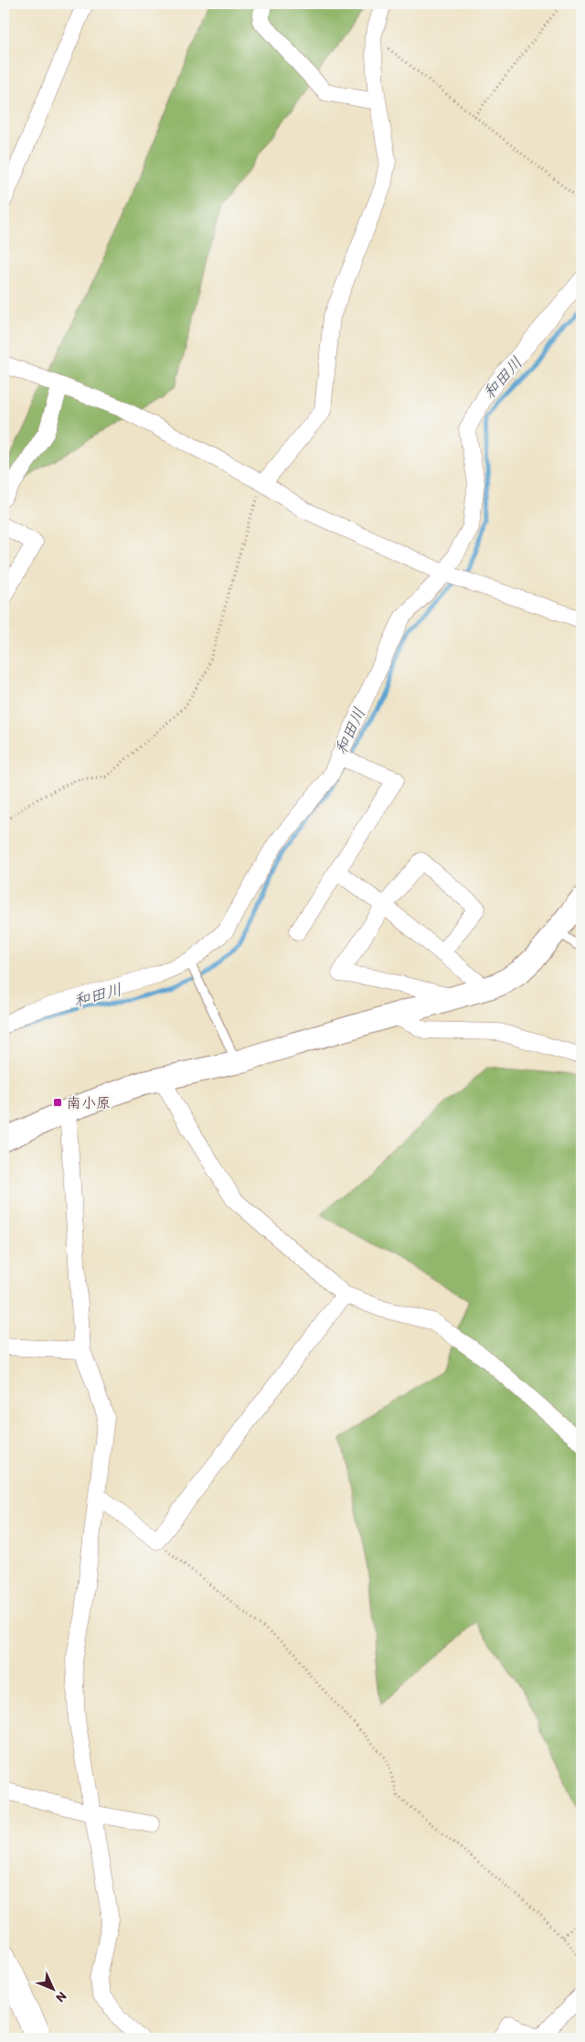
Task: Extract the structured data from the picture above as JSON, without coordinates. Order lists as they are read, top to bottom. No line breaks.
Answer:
{"water":["和田川"],"places":{"transit":["南小原"]},"north":"bottom right"}
